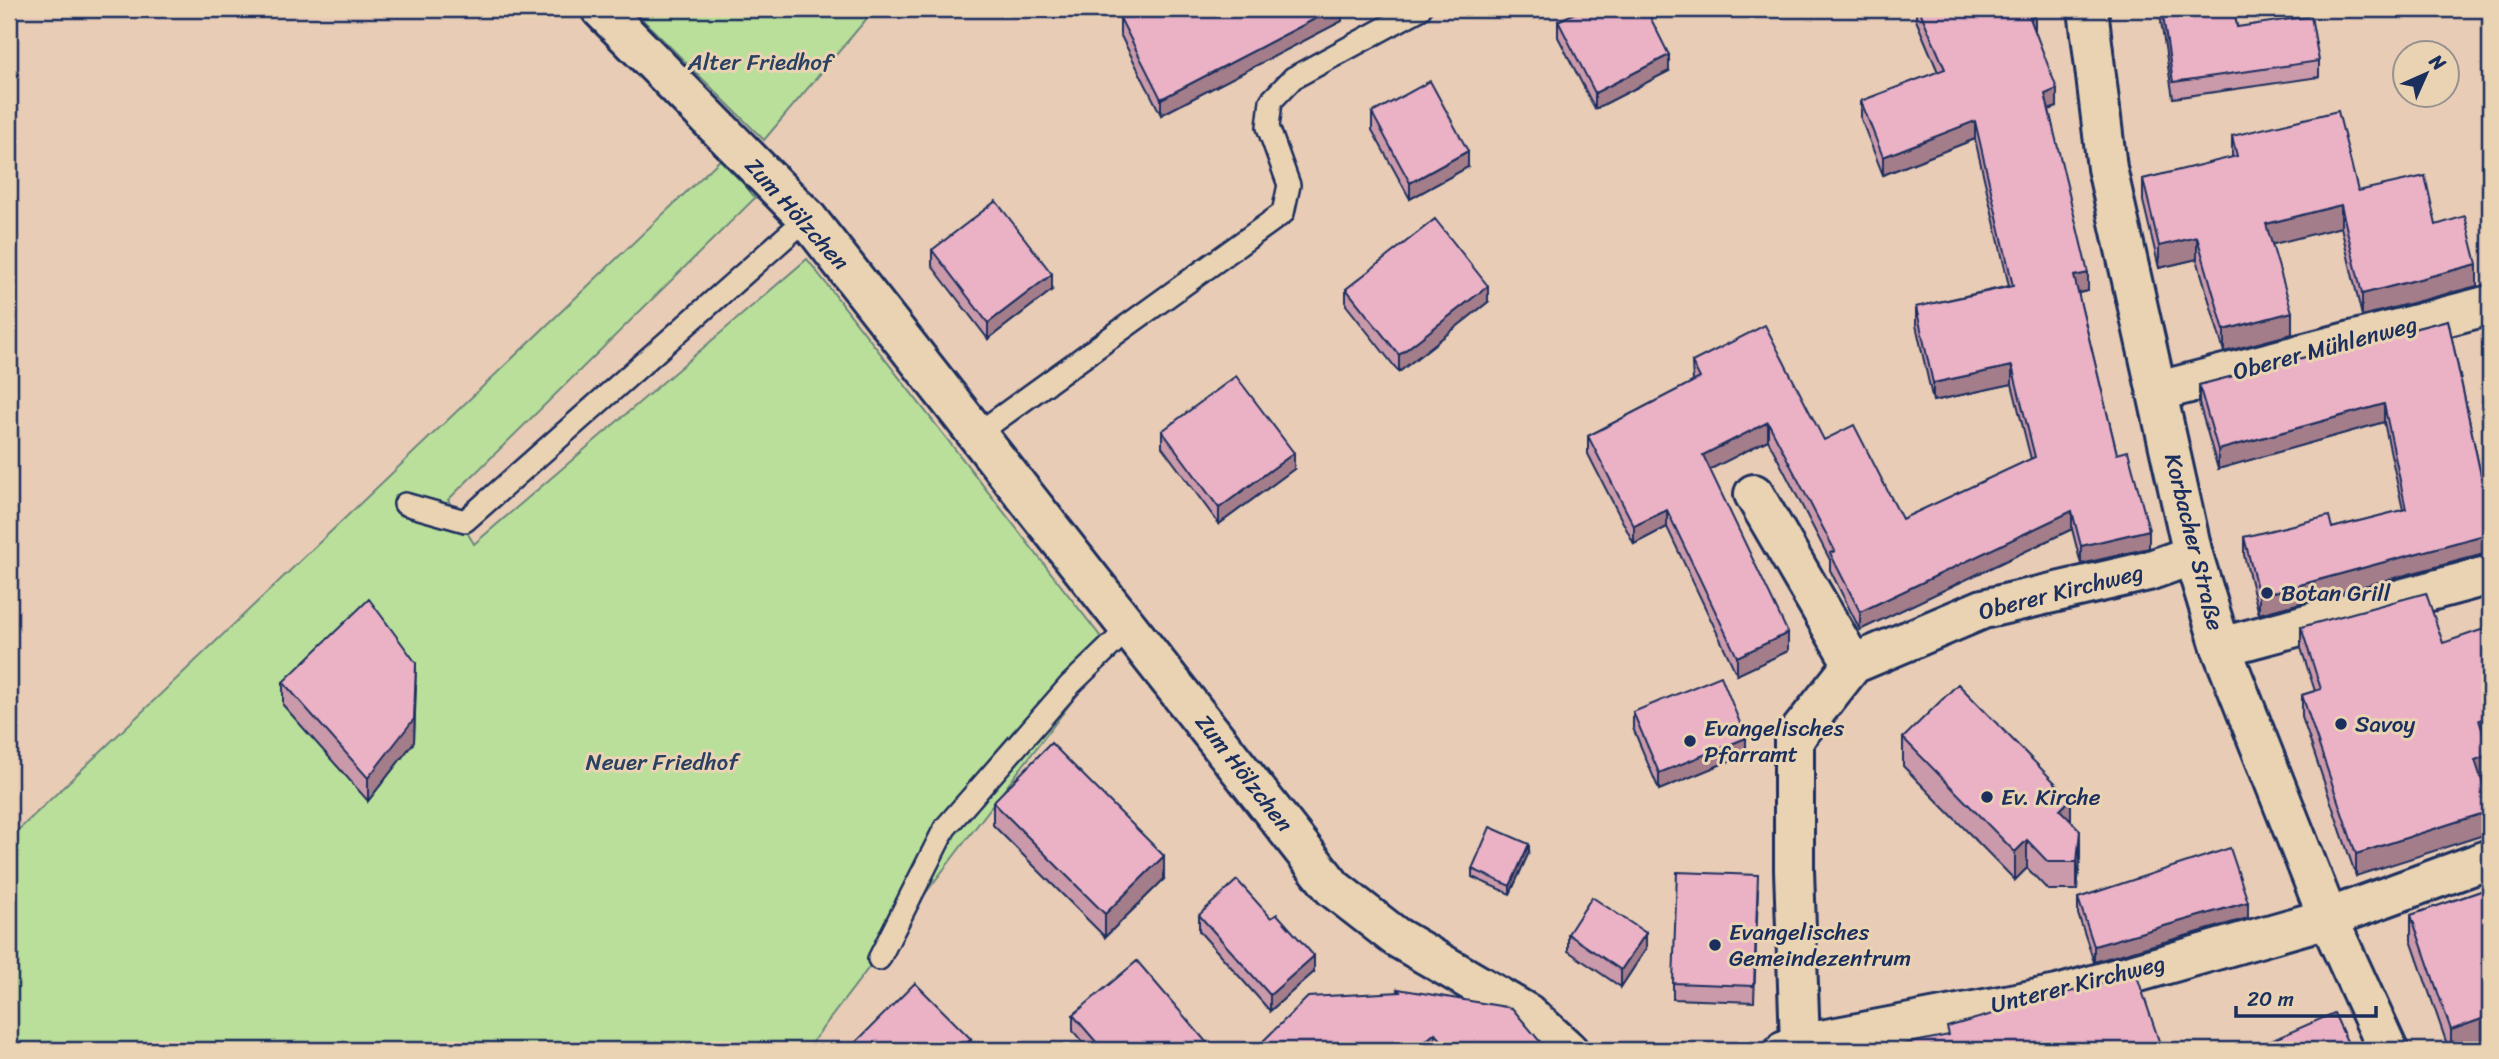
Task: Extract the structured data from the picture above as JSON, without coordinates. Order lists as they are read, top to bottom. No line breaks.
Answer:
{"streets":{"street":["Zum Hölzchen","Oberer Mühlenweg","Korbacher Straße","Oberer Kirchweg","Unterer Kirchweg"]},"crossings":[["Oberer Mühlenweg","Korbacher Straße"],["Korbacher Straße","Oberer Kirchweg"],["Korbacher Straße","Unterer Kirchweg"],["Oberer Kirchweg","Unterer Kirchweg"]],"parks":["Alter Friedhof","Neuer Friedhof"],"places":["Botan Grill","Savoy","Evangelisches Pfarramt","Ev. Kirche","Evangelisches Gemeindezentrum"],"scale_bar":"20 m","north":"top right"}
